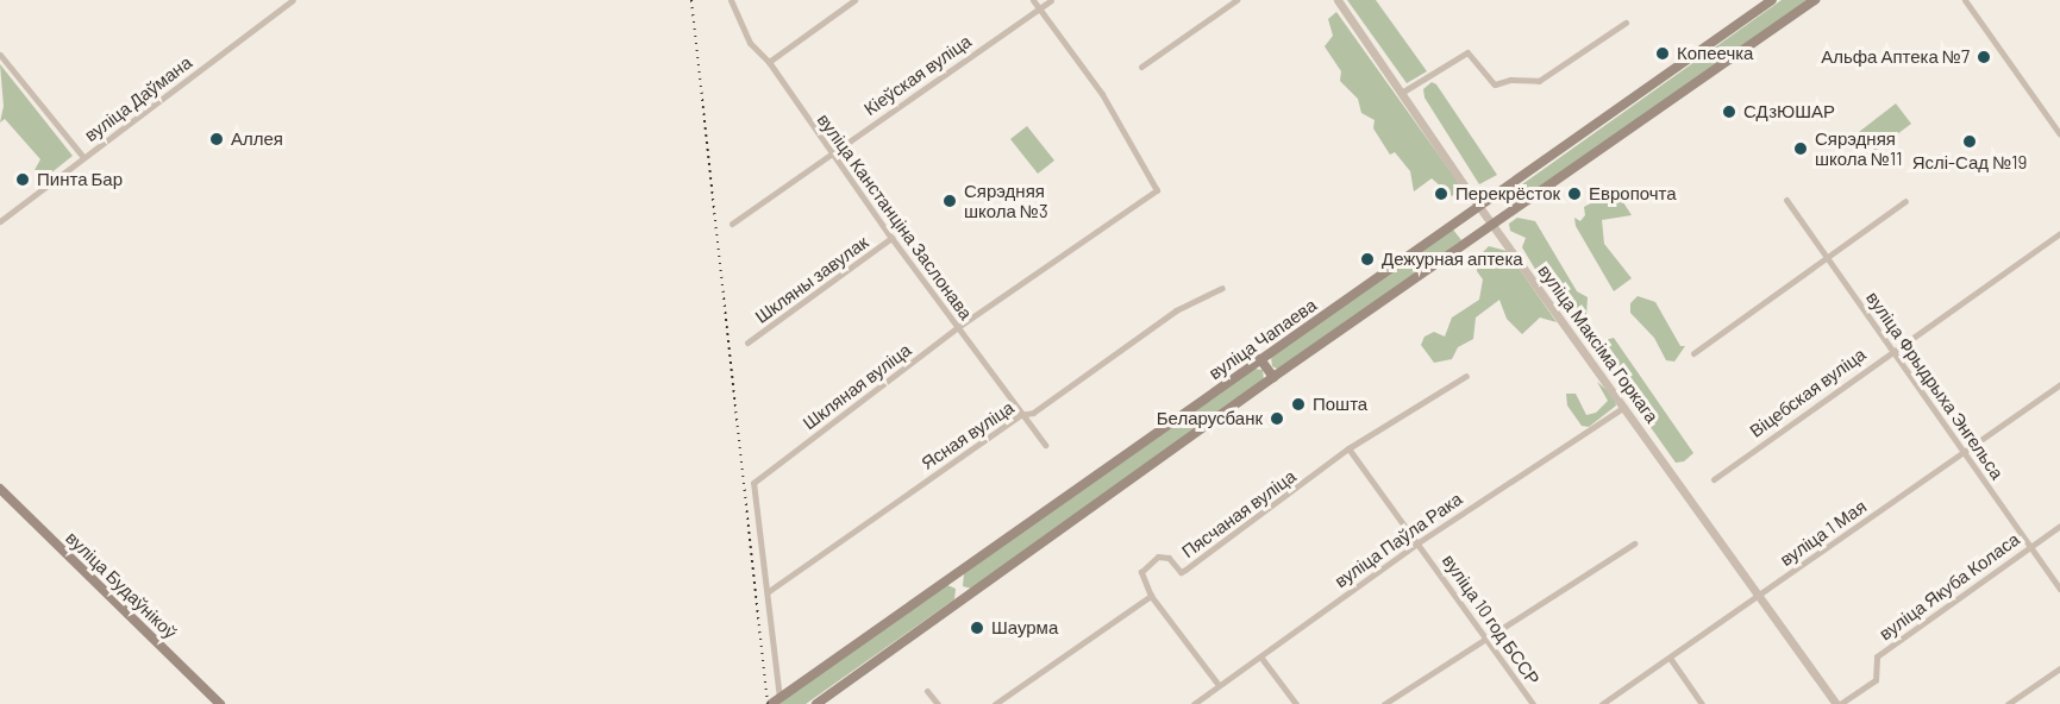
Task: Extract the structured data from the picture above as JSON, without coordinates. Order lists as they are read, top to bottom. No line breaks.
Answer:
{"streets":{"main road":["вуліца Чапаева","вуліца Будаўнікоў"],"street":["Кіеўская вуліца","вуліца Даўмана","вуліца Канстанціна Заслонава","Шкляны завулак","вуліца Максіма Горкага","вуліца Фрыдрыха Энгельса","Шкляная вуліца","Віцебская вуліца","Ясная вуліца","Пясчаная вуліца","вуліца 1 Мая","вуліца Паўла Рака","вуліца Якуба Коласа","вуліца 10 год БССР"]},"crossings":[["Кіеўская вуліца","вуліца Канстанціна Заслонава"],["Кіеўская вуліца","Шкляная вуліца"],["вуліца Канстанціна Заслонава","Шкляны завулак"],["вуліца Канстанціна Заслонава","Шкляная вуліца"],["вуліца Канстанціна Заслонава","Ясная вуліца"],["вуліца Чапаева","вуліца Максіма Горкага"],["вуліца Чапаева","Шкляная вуліца"],["вуліца Максіма Горкага","вуліца 1 Мая"],["вуліца Максіма Горкага","вуліца Паўла Рака"],["вуліца Максіма Горкага","вуліца Якуба Коласа"],["вуліца Фрыдрыха Энгельса","Віцебская вуліца"],["вуліца Фрыдрыха Энгельса","вуліца 1 Мая"],["вуліца Фрыдрыха Энгельса","вуліца Якуба Коласа"],["Шкляная вуліца","Ясная вуліца"],["Пясчаная вуліца","вуліца 10 год БССР"],["вуліца Паўла Рака","вуліца 10 год БССР"]],"places":["Копеечка","Альфа Аптека №7","СДзЮШАР","Аллея","Яслі-Сад №19","Сярэдняя школа №11","Пинта Бар","Перекрёсток","Европочта","Сярэдняя школа №3","Дежурная аптека","Пошта","Беларусбанк","Шаурма"]}
